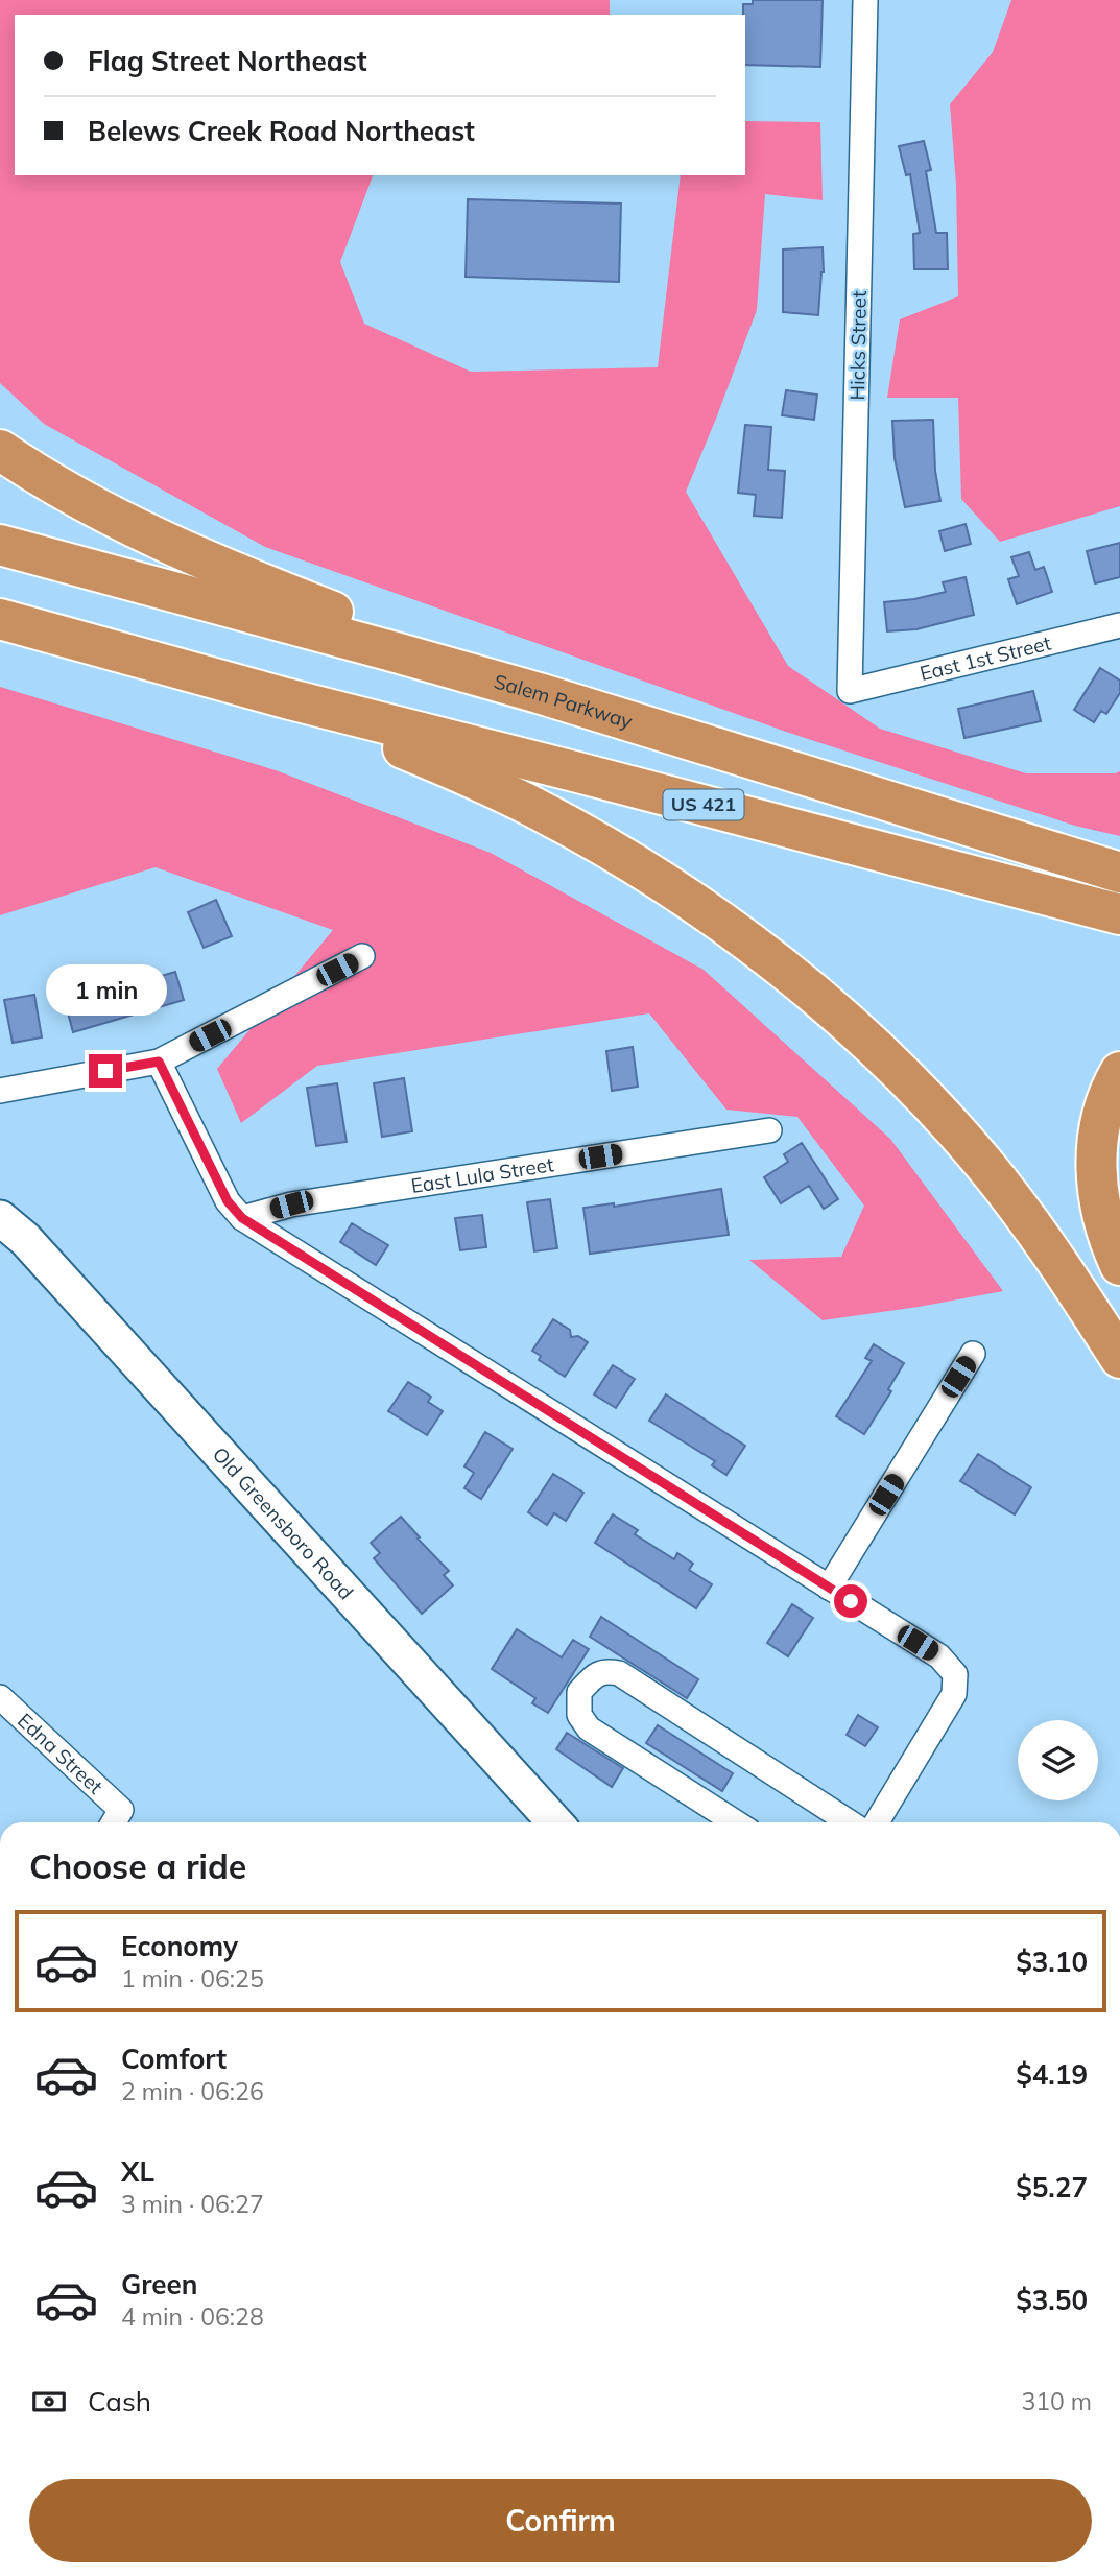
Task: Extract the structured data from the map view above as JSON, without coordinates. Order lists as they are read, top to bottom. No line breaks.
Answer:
{"streets":{"highway":["Salem Parkway","US 421"],"street":["Hicks Street","East 1st Street","East Lula Street","Old Greensboro Road","Edna Street"]},"crossings":[["Hicks Street","East 1st Street"]],"page":{"banner":["Flag Street Northeast","Belews Creek Road Northeast"],"bubble":"1 min","heading":"Choose a ride","list":[{"name":"Economy","note":"1 min · 06:25","value":"$3.10"},{"name":"Comfort","note":"2 min · 06:26","value":"$4.19"},{"name":"XL","note":"3 min · 06:27","value":"$5.27"},{"name":"Green","note":"4 min · 06:28","value":"$3.50"}],"pay":["Cash","310 m"],"buttons":"Confirm"}}
